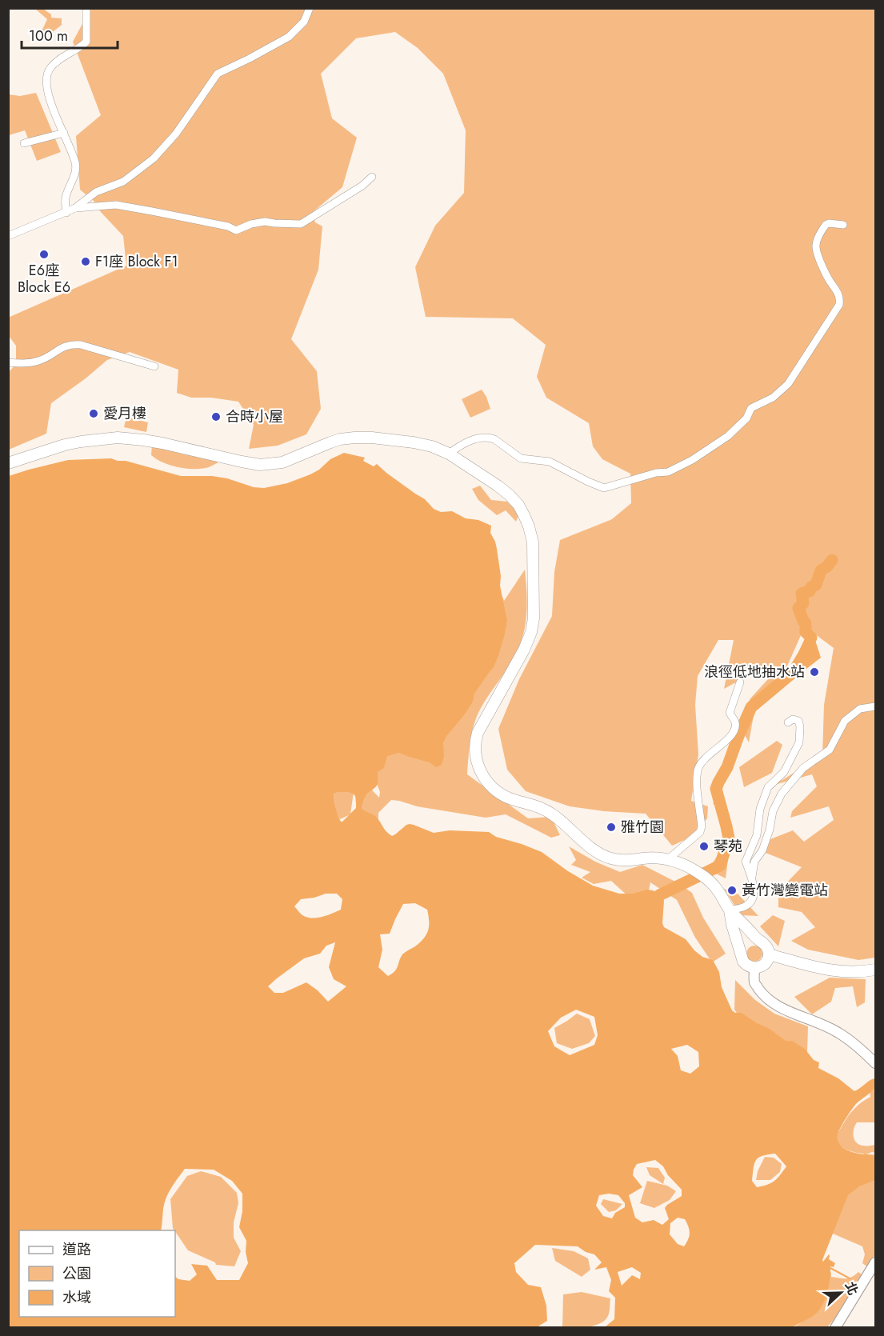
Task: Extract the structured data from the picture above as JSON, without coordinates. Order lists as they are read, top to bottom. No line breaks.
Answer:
{"places":["E6座 Block E6","F1座 Block F1","愛月樓","合時小屋","浪徑低地抽水站","雅竹園","琴苑","黃竹灣變電站"],"legend":["道路","公園","水域"],"scale_bar":"100 m","north":"right"}
